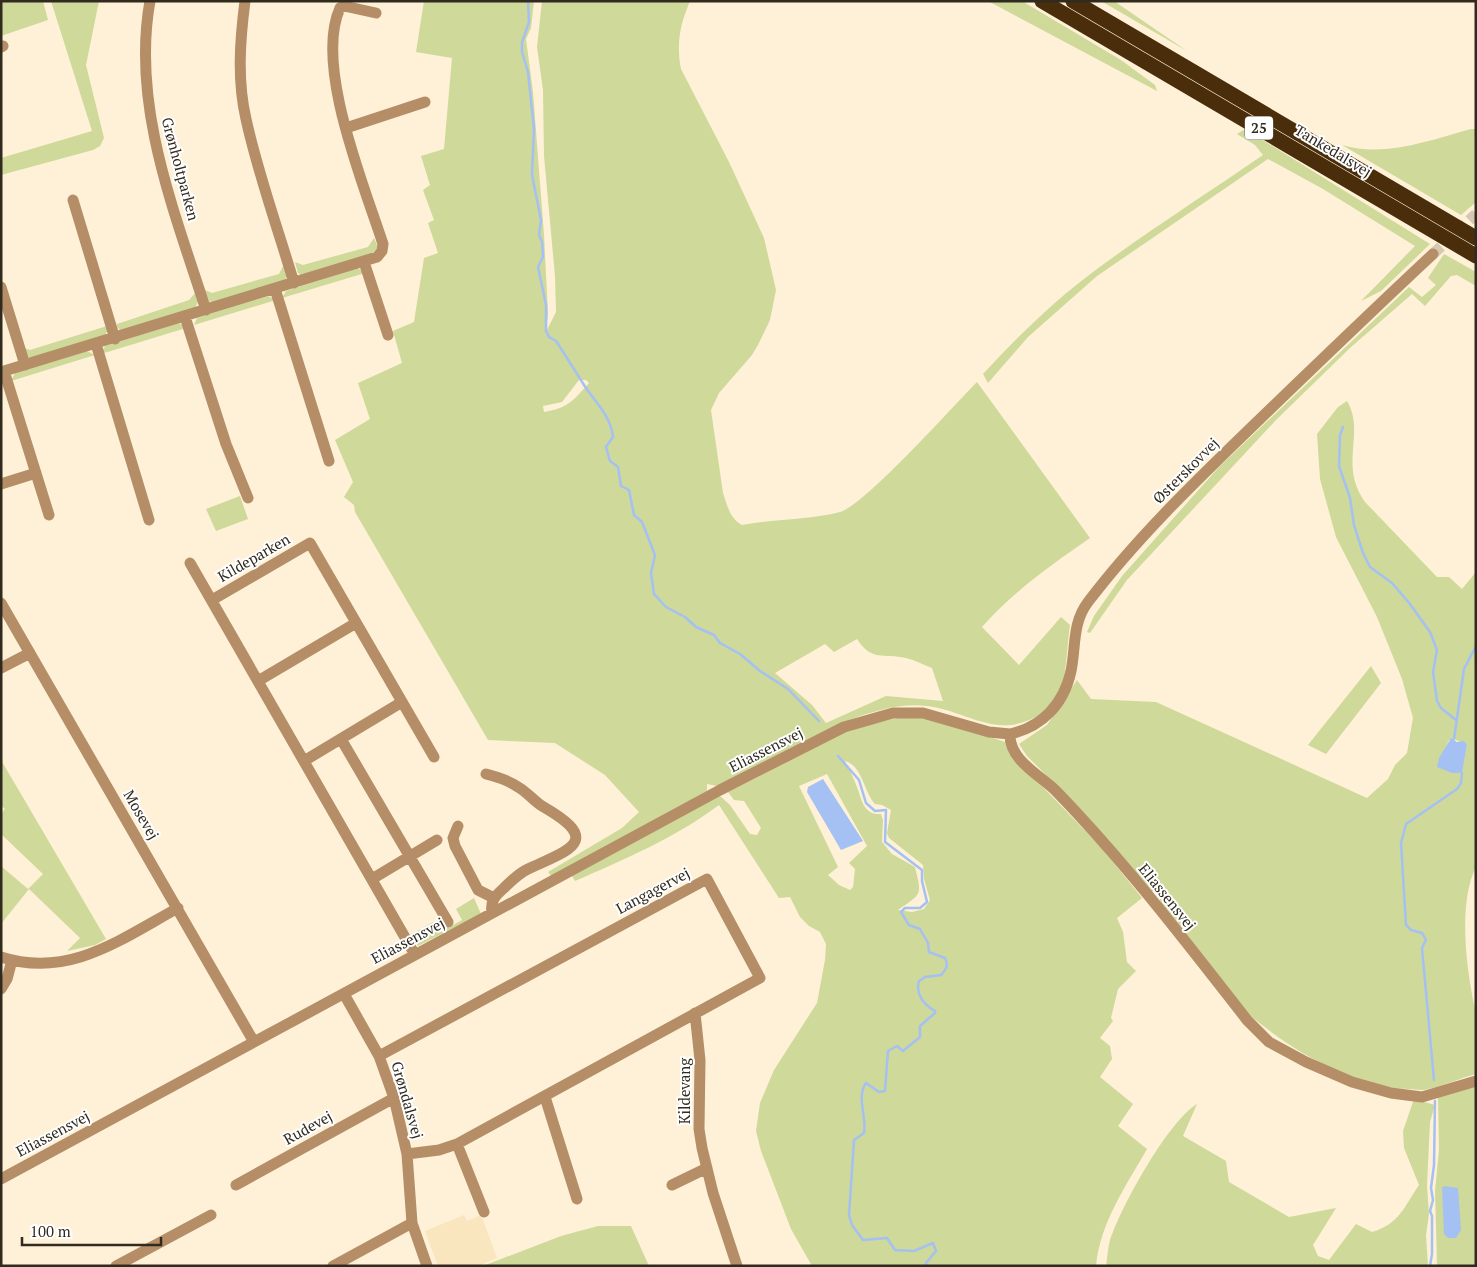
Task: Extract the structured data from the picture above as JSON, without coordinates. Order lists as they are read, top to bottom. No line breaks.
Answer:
{"streets":{"highway":["25","Tankedalsvej"],"street":["Grønholtparken","Østerskovvej","Kildeparken","Eliassensvej","Mosevej","Langagervej","Kildevang","Grøndalsvej","Rudevej"]},"crossings":[["Østerskovvej","Eliassensvej"],["Kildeparken","Eliassensvej"],["Eliassensvej","Mosevej"],["Eliassensvej","Grøndalsvej"],["Langagervej","Kildevang"],["Langagervej","Grøndalsvej"],["Grøndalsvej","Rudevej"]],"scale_bar":"100 m"}
